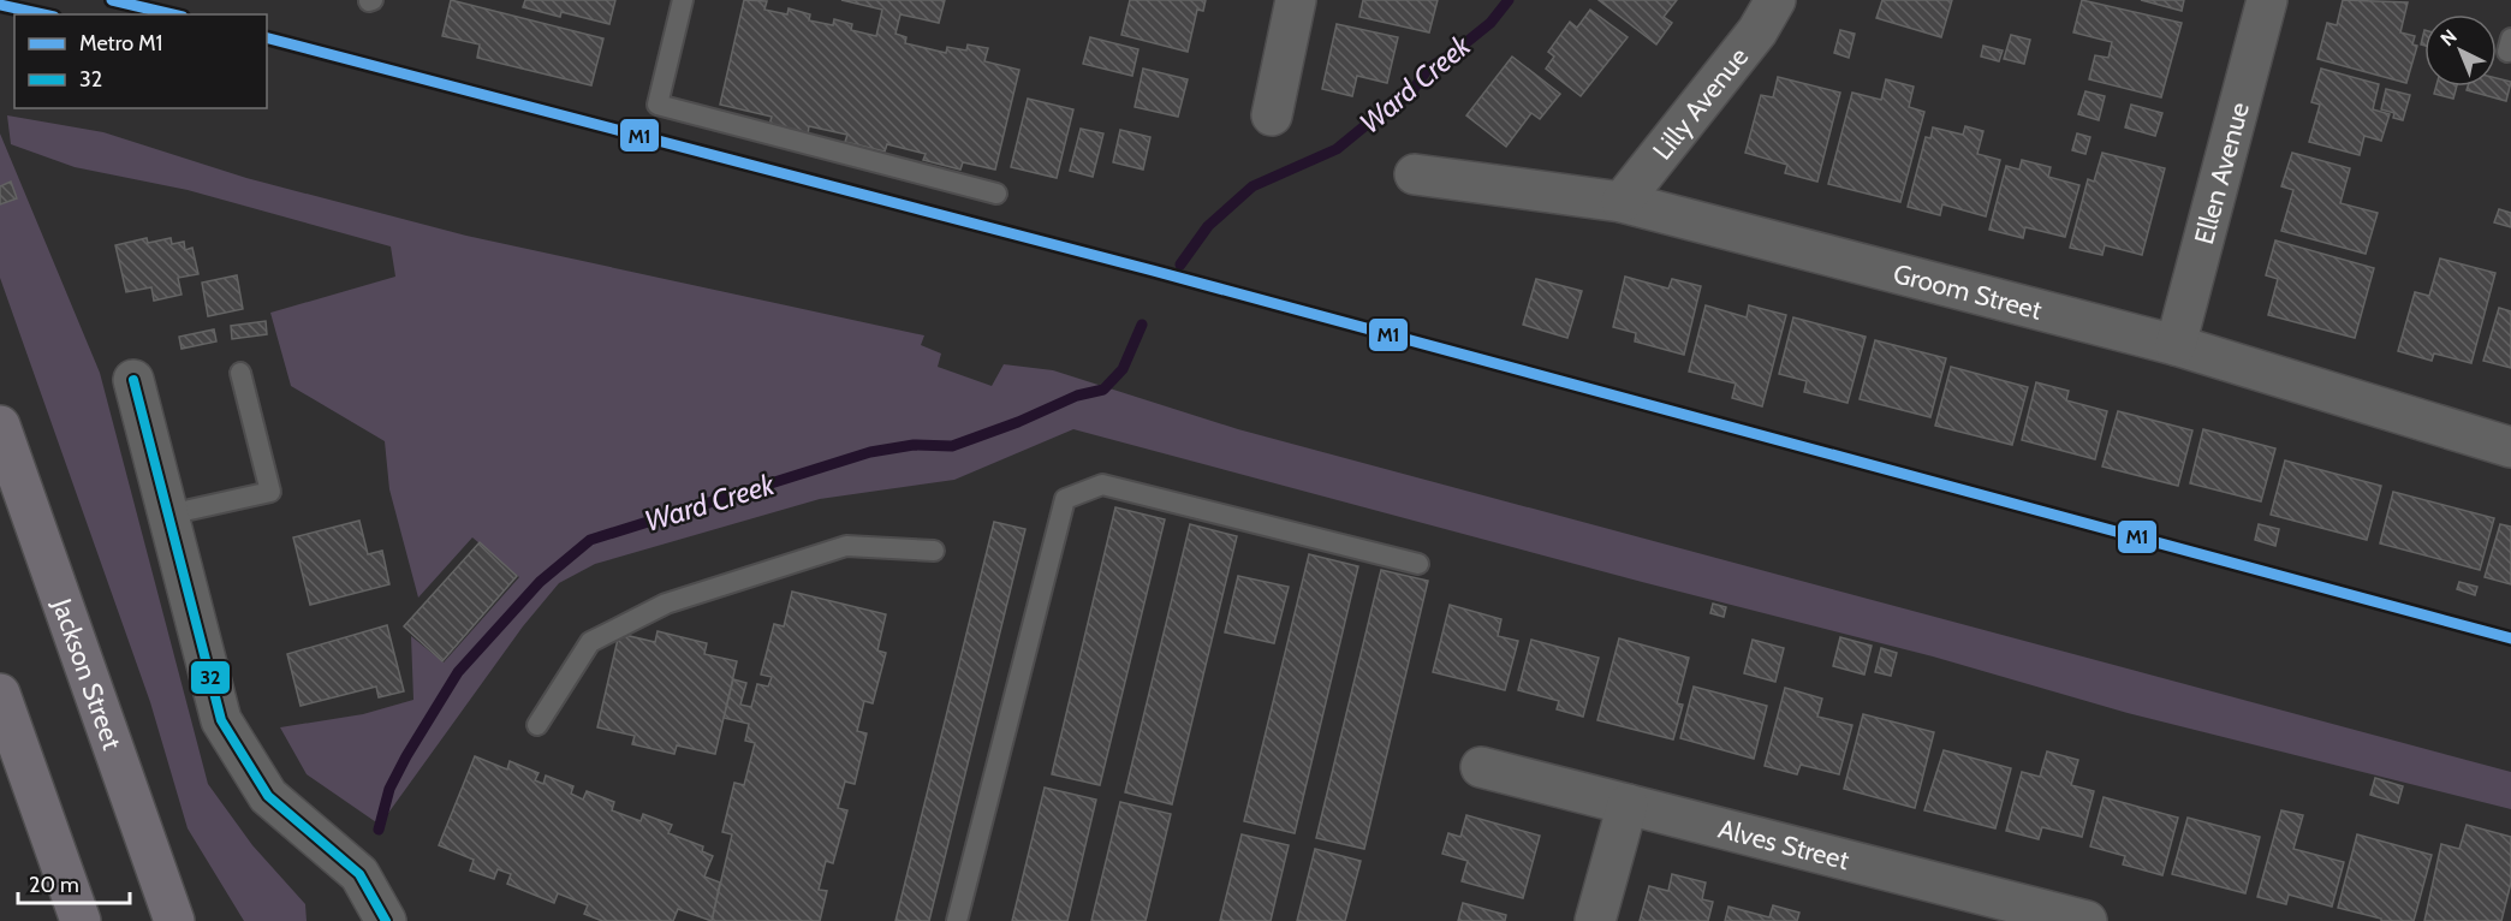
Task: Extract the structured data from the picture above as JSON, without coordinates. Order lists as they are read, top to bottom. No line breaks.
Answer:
{"streets":{"main road":["Jackson Street"],"street":["Lilly Avenue","Ellen Avenue","Groom Street","Alves Street"]},"crossings":[["Lilly Avenue","Groom Street"],["Ellen Avenue","Groom Street"]],"water":["Ward Creek"],"lines":["metro line M1","transit line 32"],"legend":["Metro M1","32"],"scale_bar":"20 m","north":"top left"}
